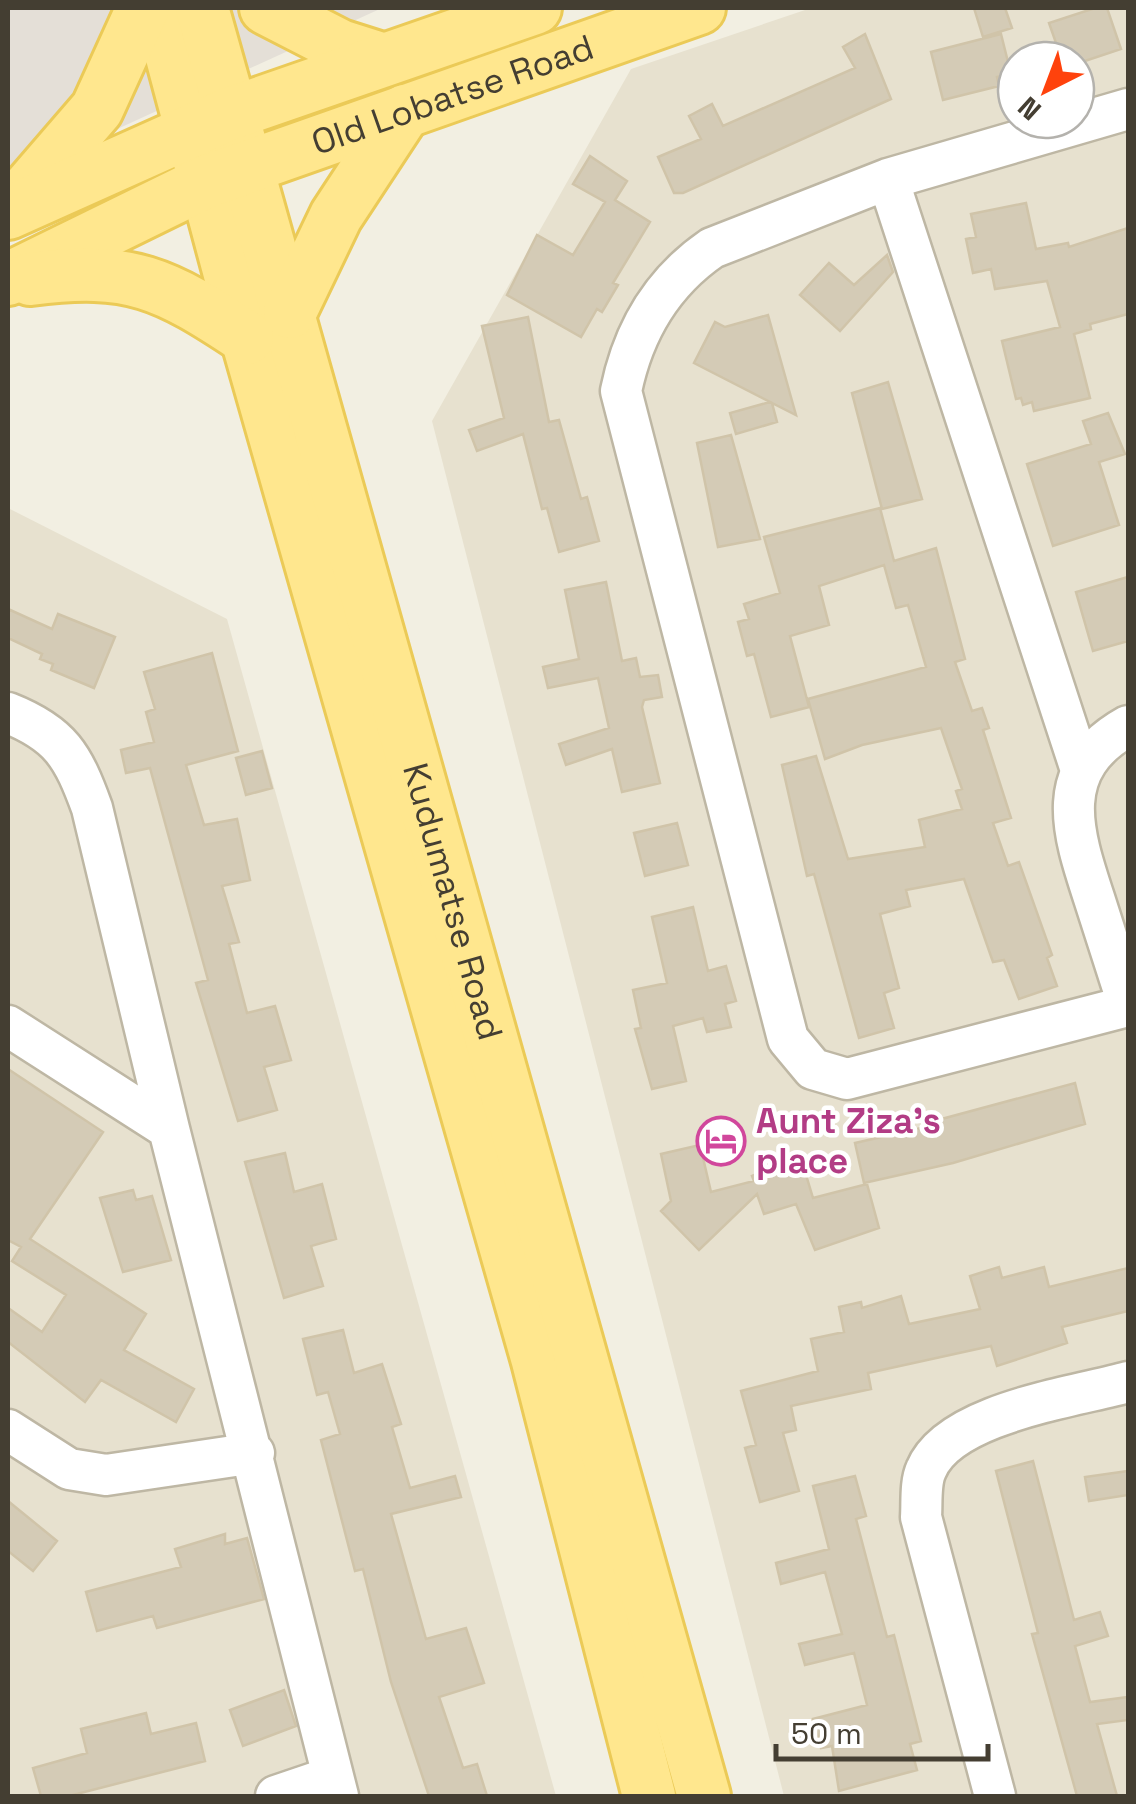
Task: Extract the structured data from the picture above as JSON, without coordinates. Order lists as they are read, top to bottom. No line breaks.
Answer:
{"streets":{"main road":["Old Lobatse Road","Kudumatse Road"]},"crossings":[["Old Lobatse Road","Kudumatse Road"]],"places":{"hotel":["Aunt Ziza's place"]},"scale_bar":"50 m","north":"bottom left"}
